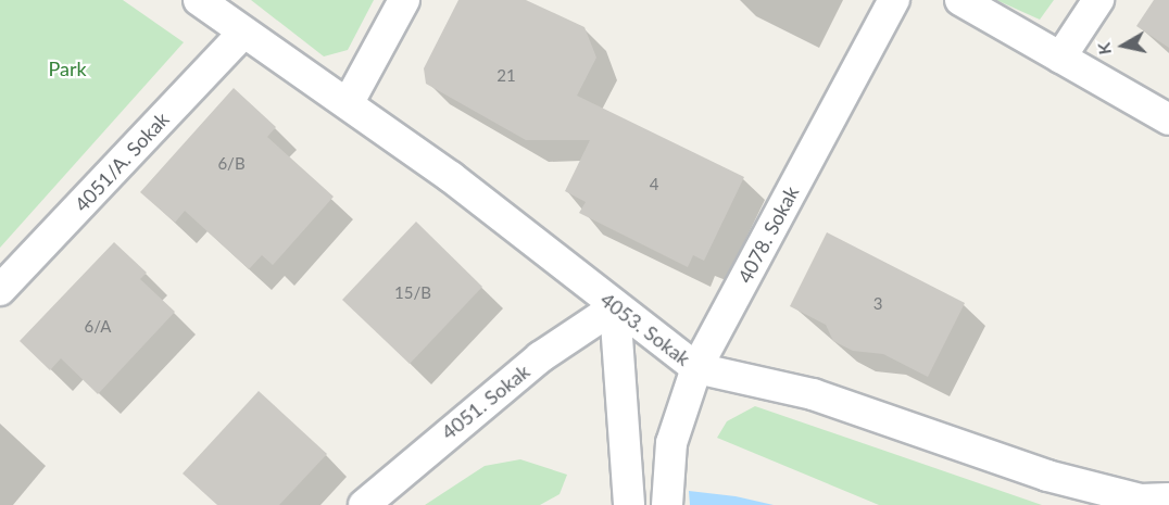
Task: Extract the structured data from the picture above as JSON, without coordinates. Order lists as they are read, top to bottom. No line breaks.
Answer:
{"streets":{"street":["4051/A. Sokak","4078. Sokak","4053. Sokak","4051. Sokak"]},"crossings":[["4051/A. Sokak","4053. Sokak"],["4078. Sokak","4053. Sokak"],["4053. Sokak","4051. Sokak"]],"parks":["Park"],"house_numbers":["21","6/B","4","15/B","3","6/A"],"north":"left"}
